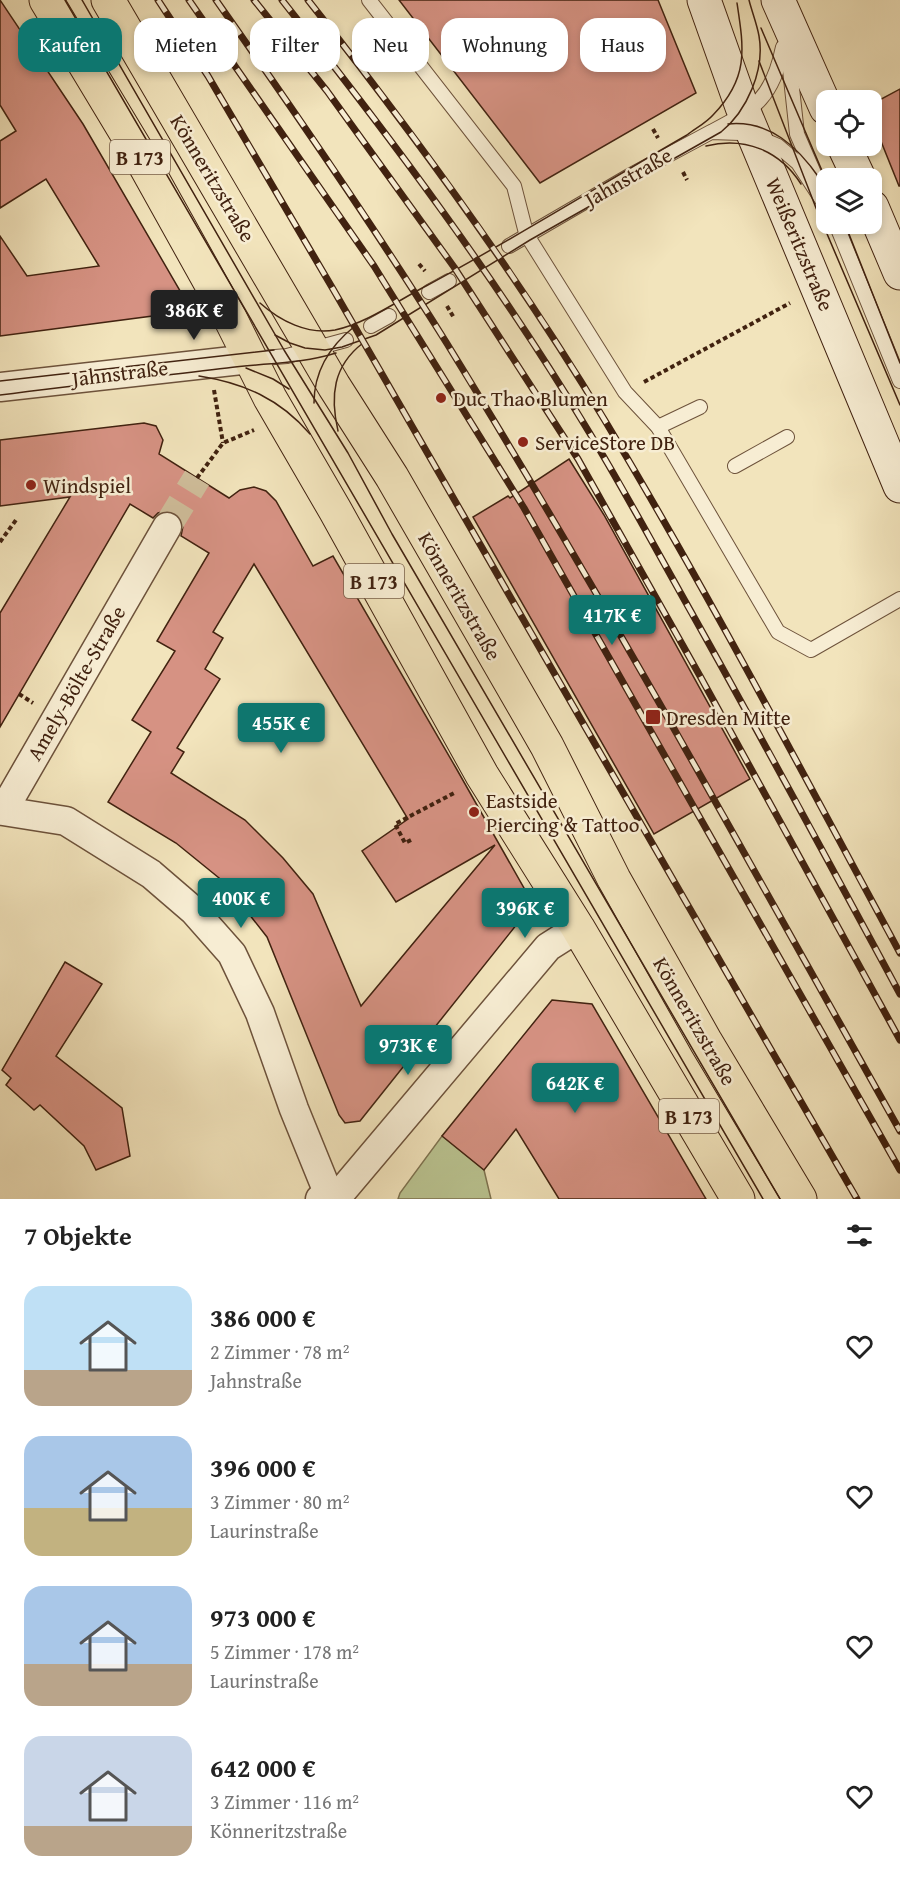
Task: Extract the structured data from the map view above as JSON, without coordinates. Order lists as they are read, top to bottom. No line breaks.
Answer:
{"streets":{"main road":["B 173","Könneritzstraße","Weißeritzstraße"],"street":["Jahnstraße","Amely-Bölte-Straße"]},"crossings":[["B 173","Jahnstraße"],["Jahnstraße","Könneritzstraße"],["Jahnstraße","Weißeritzstraße"]],"places":{"other":["Duc Thao Blumen","ServiceStore DB","Windspiel","Eastside Piercing & Tattoo"],"transit":["Dresden Mitte"]},"page":{"chip":["Kaufen","Mieten","Filter","Neu","Wohnung","Haus"],"price":["386K €","417K €","455K €","400K €","396K €","973K €","642K €"],"heading":"7 Objekte","list":[{"name":"386 000 €","note":"2 Zimmer · 78 m² · Jahnstraße"},{"name":"396 000 €","note":"3 Zimmer · 80 m² · Laurinstraße"},{"name":"973 000 €","note":"5 Zimmer · 178 m² · Laurinstraße"},{"name":"642 000 €","note":"3 Zimmer · 116 m² · Könneritzstraße"}]}}
